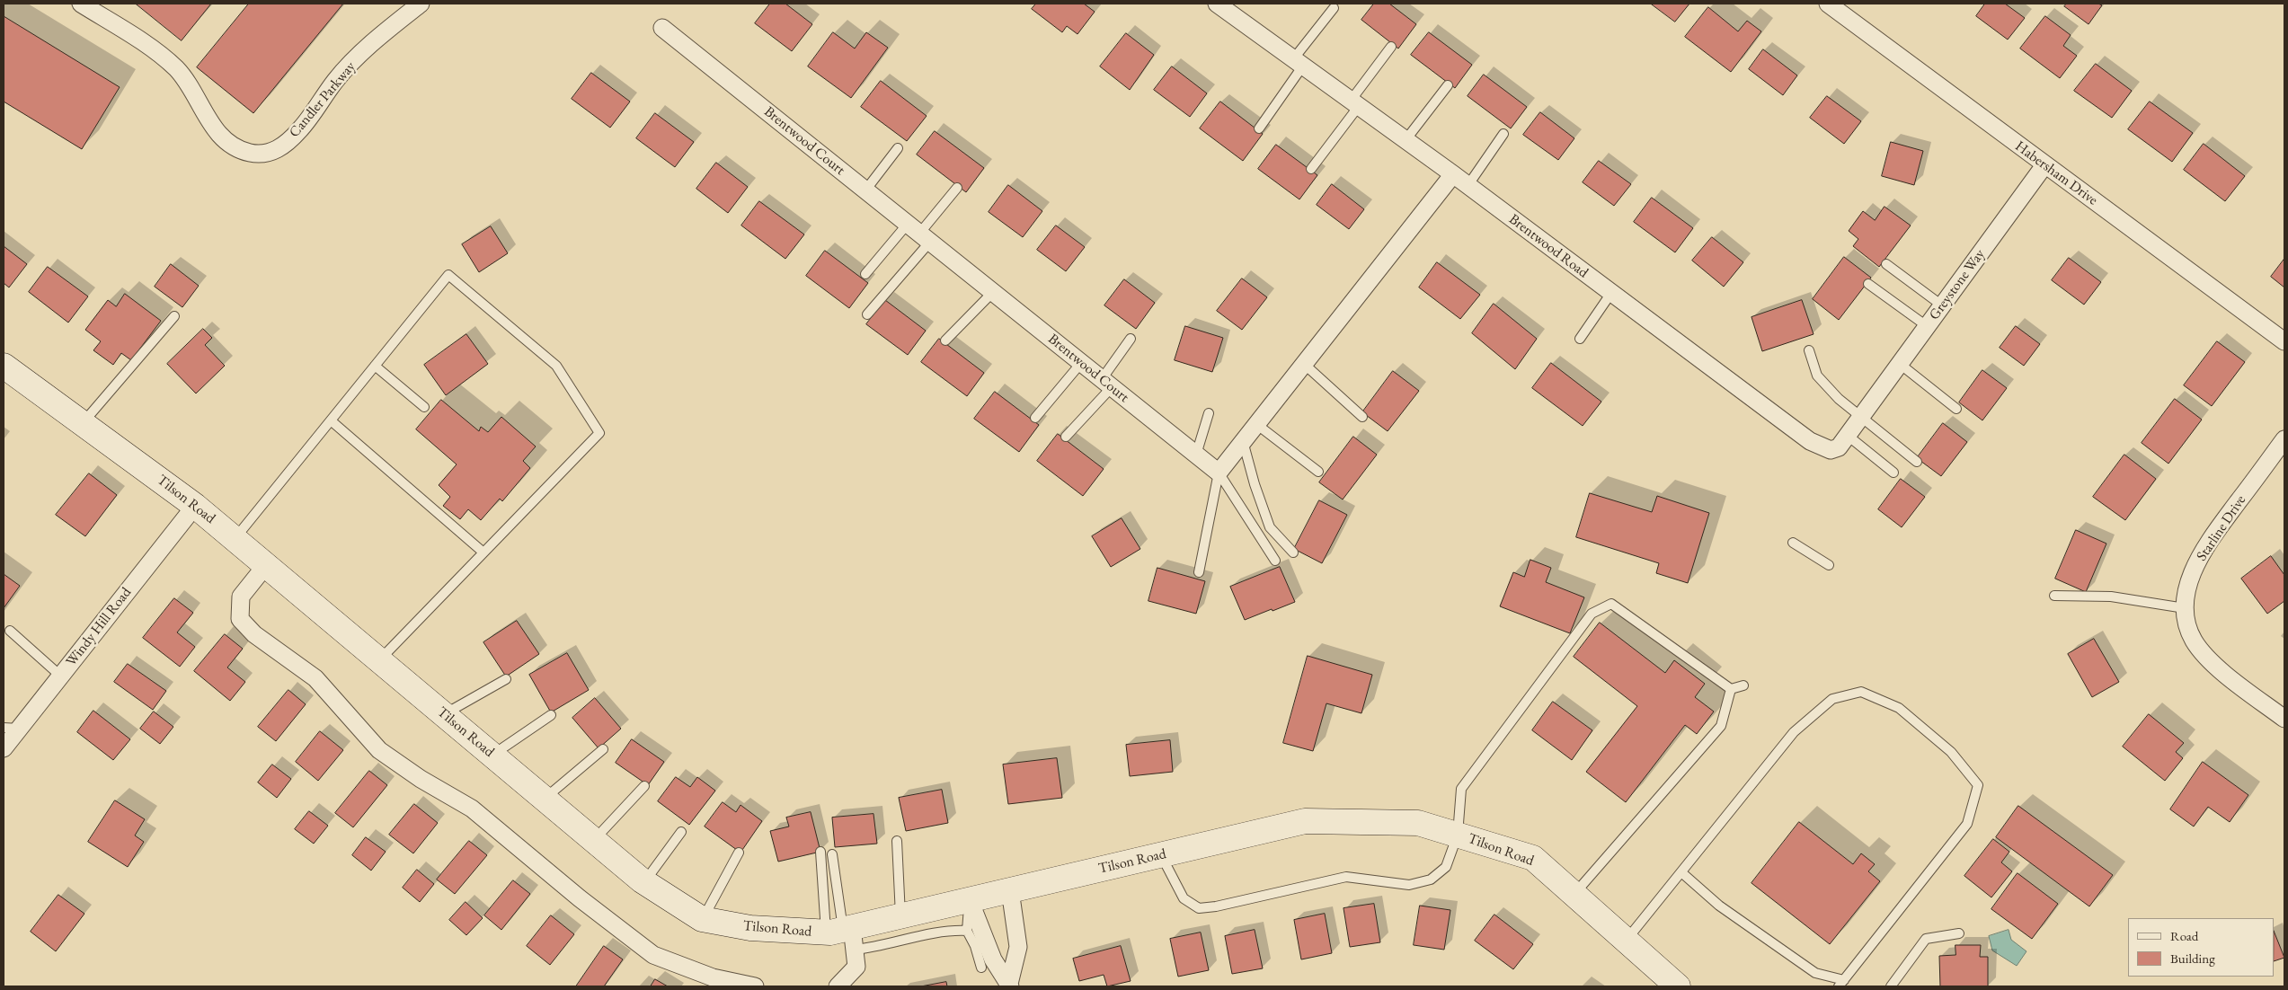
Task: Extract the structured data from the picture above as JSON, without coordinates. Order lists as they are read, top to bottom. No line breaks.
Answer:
{"streets":{"street":["Candler Parkway","Brentwood Court","Habersham Drive","Brentwood Road","Greystone Way","Tilson Road","Starline Drive","Windy Hill Road"]},"crossings":[["Habersham Drive","Greystone Way"],["Brentwood Road","Greystone Way"],["Tilson Road","Windy Hill Road"]],"legend":["Road","Building"]}
